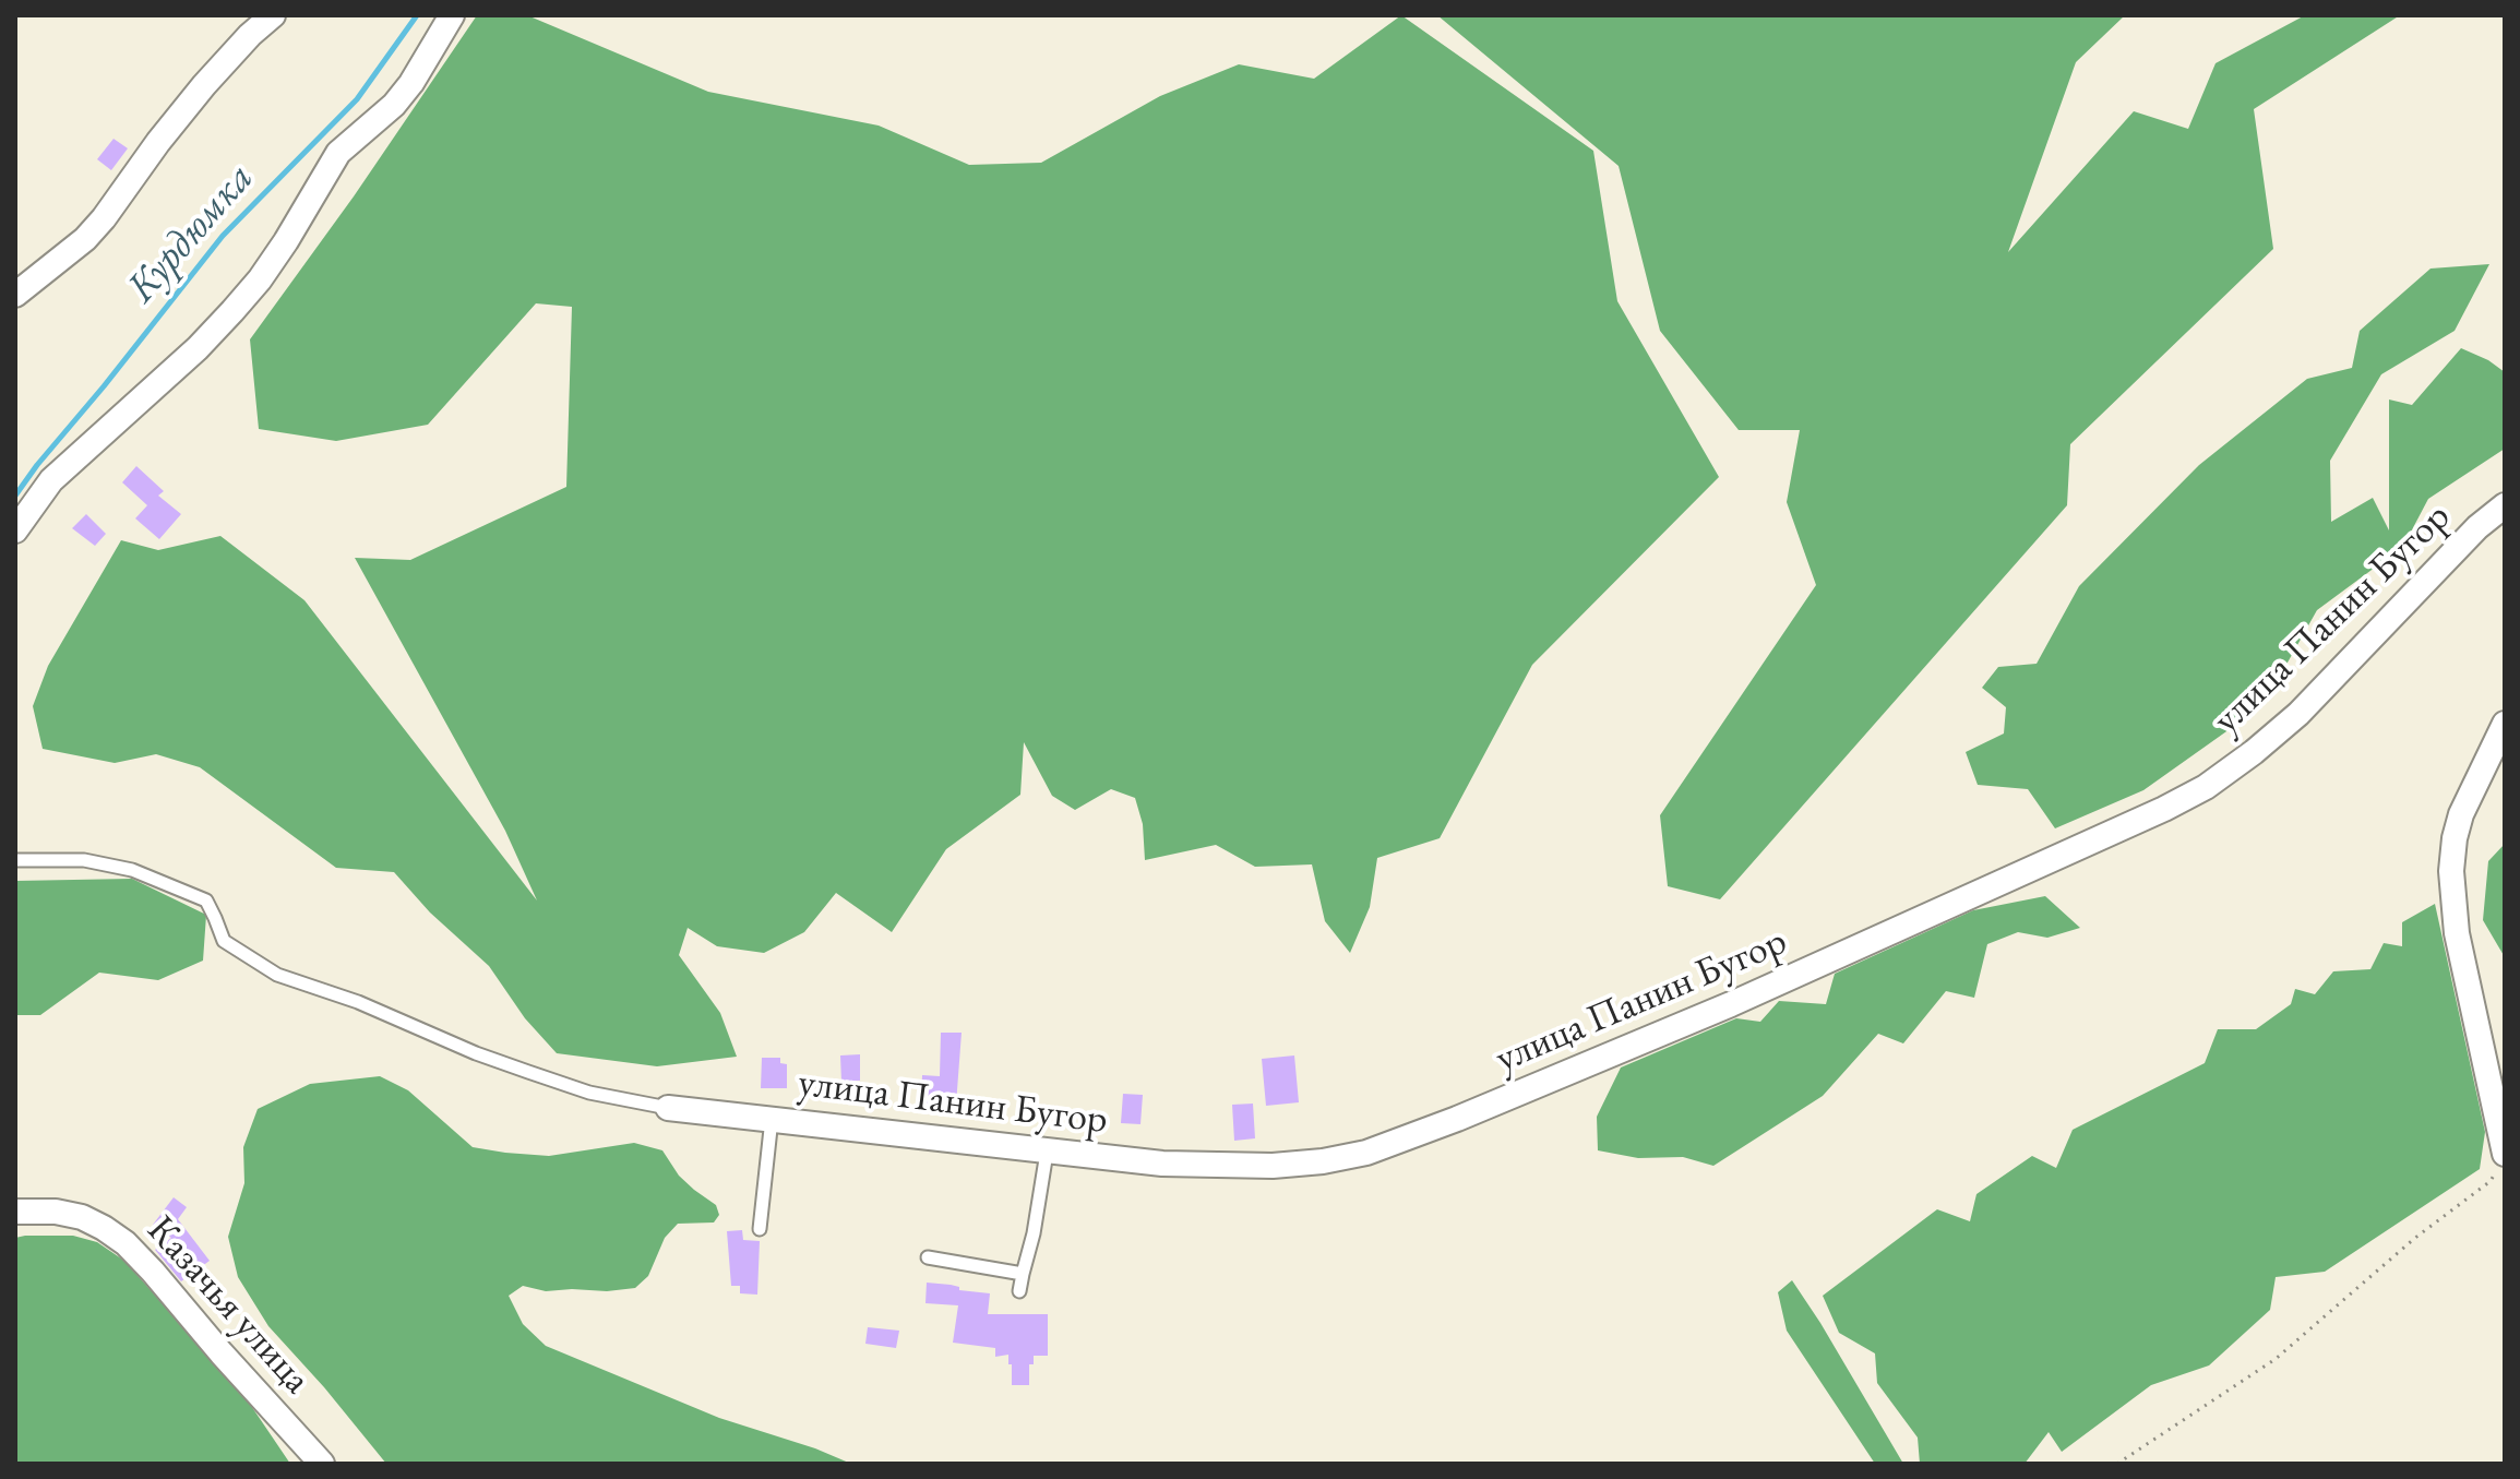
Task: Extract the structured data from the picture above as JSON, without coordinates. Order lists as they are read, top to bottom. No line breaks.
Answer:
{"streets":{"street":["улица Панин Бугор","Казачья улица"]},"water":["Курдюмка"]}
